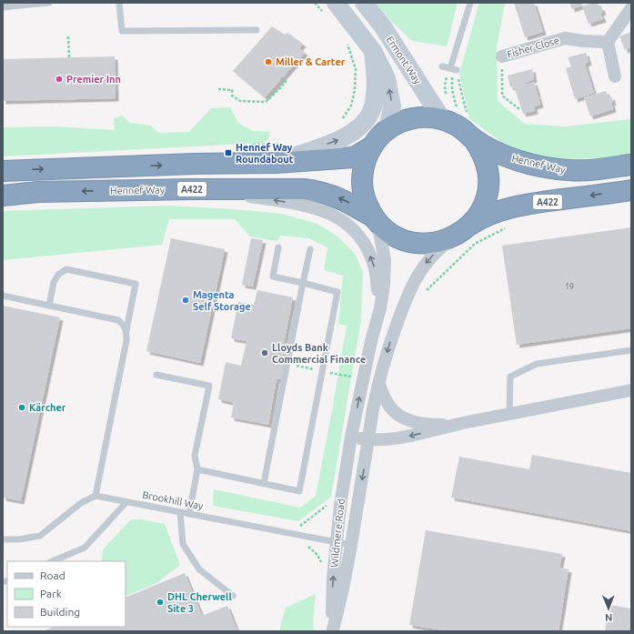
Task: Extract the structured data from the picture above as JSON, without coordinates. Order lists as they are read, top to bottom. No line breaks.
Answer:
{"streets":{"highway":["Hennef Way","A422"],"street":["Fisher Close","Ermont Way","Wildmere Road"],"lane":["Brookhill Way"]},"crossings":[["Ermont Way","Hennef Way"],["Ermont Way","A422"],["Ermont Way","Wildmere Road"],["Hennef Way","A422"],["Hennef Way","Wildmere Road"],["A422","Wildmere Road"],["Brookhill Way","Wildmere Road"]],"places":{"other":["Miller & Carter","Premier Inn","Magenta Self Storage","Lloyds Bank Commercial Finance","Kärcher","DHL Cherwell Site 3"],"transit":["Hennef Way Roundabout"]},"house_numbers":["19"],"legend":["Road","Park","Building"],"north":"bottom"}
